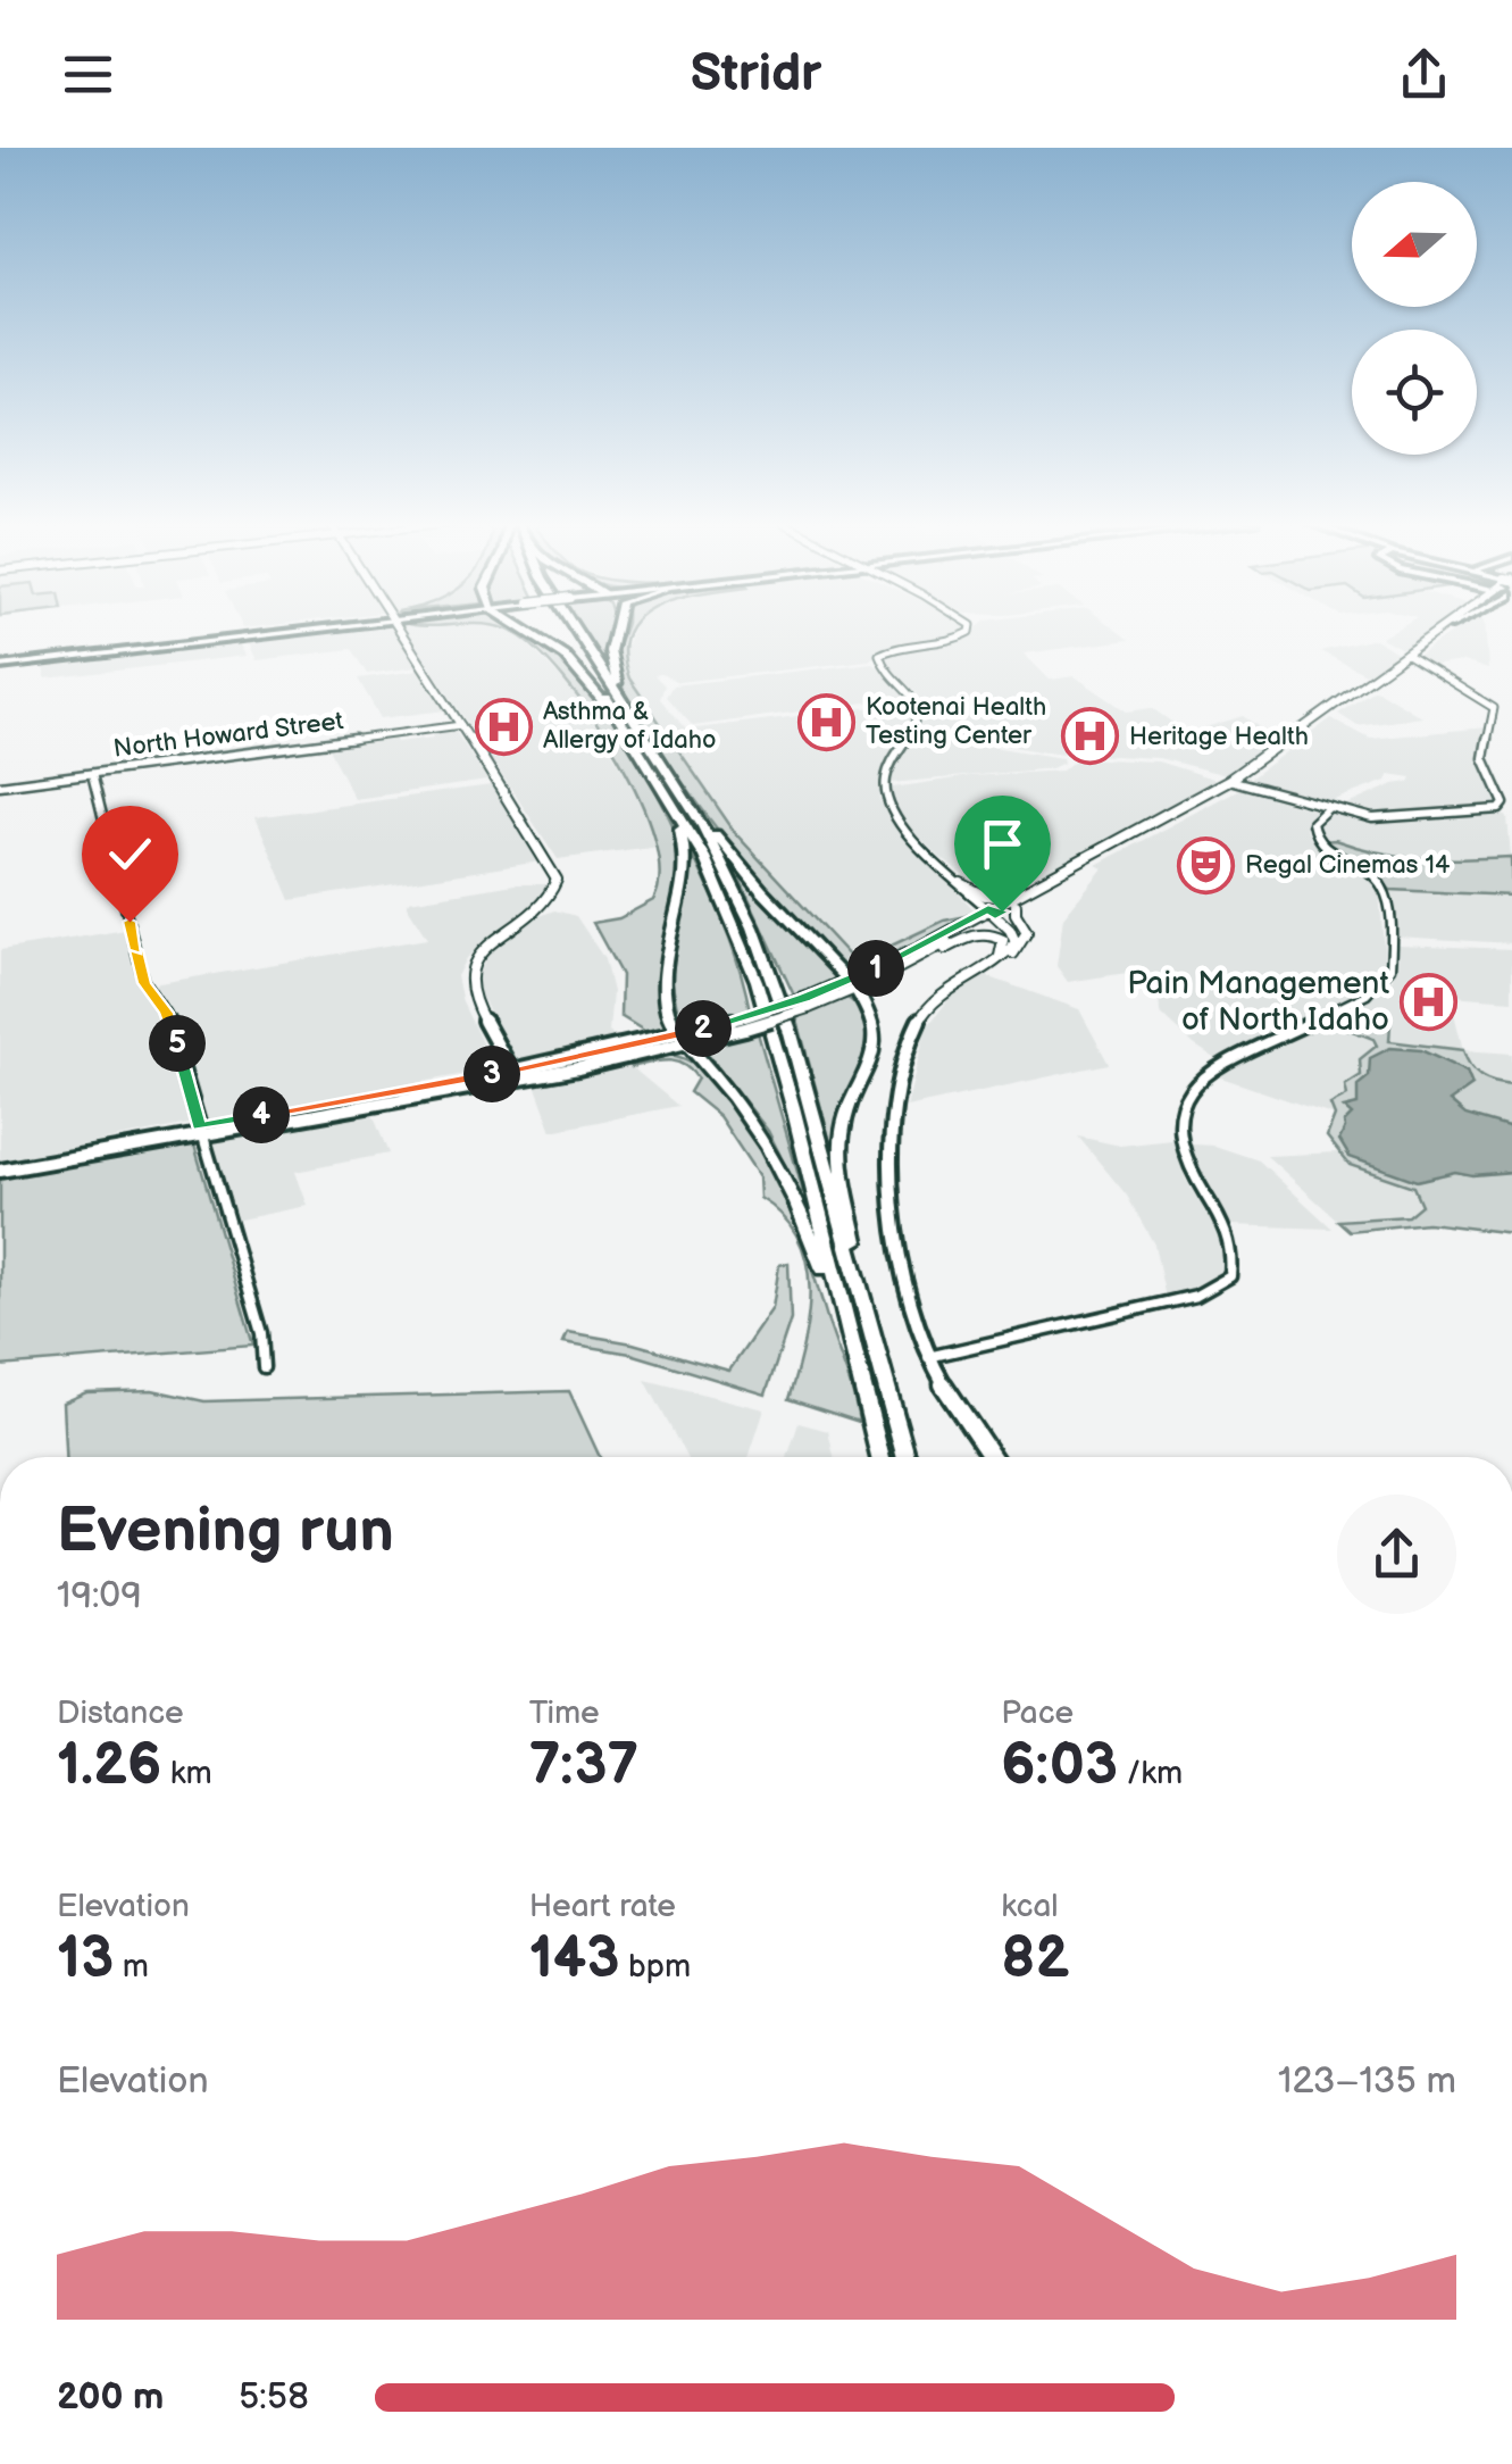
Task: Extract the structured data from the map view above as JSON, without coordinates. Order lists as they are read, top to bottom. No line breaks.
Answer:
{"streets":{"street":["North Howard Street"]},"places":{"hospital":["Kootenai Health Testing Center","Asthma & Allergy of Idaho","Heritage Health","Pain Management of North Idaho"],"theatre":["Regal Cinemas 14"]},"north":"left","page":{"header":"Stridr","pins":["1","2","5","3","4"],"heading":["Evening run","19:09"],"stats":[["Distance","1.26 km"],["Time","7:37"],["Pace","6:03 /km"],["Elevation","13 m"],["Heart rate","143 bpm"],["kcal","82"]],"chart":["Elevation","123–135 m"],"list":[{"name":"200 m","note":"5:58"}]}}
